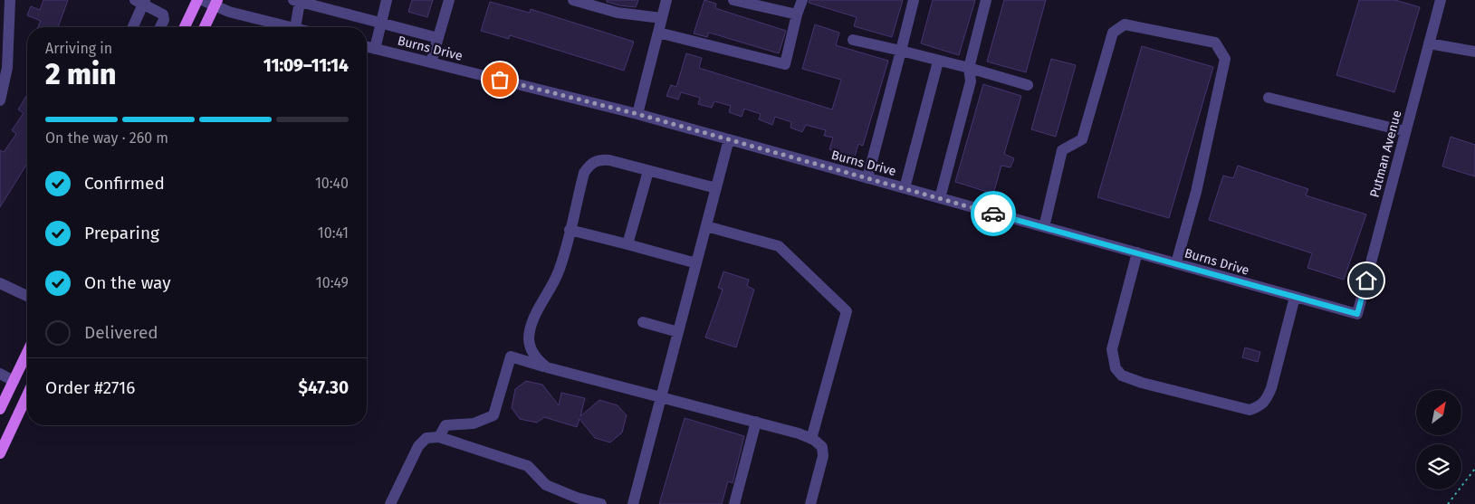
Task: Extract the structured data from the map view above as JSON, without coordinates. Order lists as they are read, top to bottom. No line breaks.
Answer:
{"streets":{"street":["Burns Drive","Putman Avenue"]},"crossings":[["Burns Drive","Putman Avenue"]],"north":"top right","page":{"heading":["2 min","Arriving in","11:09–11:14"],"panel":["Order #2716","$47.30"],"bar":"On the way · 260 m","list":[["Confirmed","10:40"],["Preparing","10:41"],["On the way","10:49"],"Delivered"]}}
